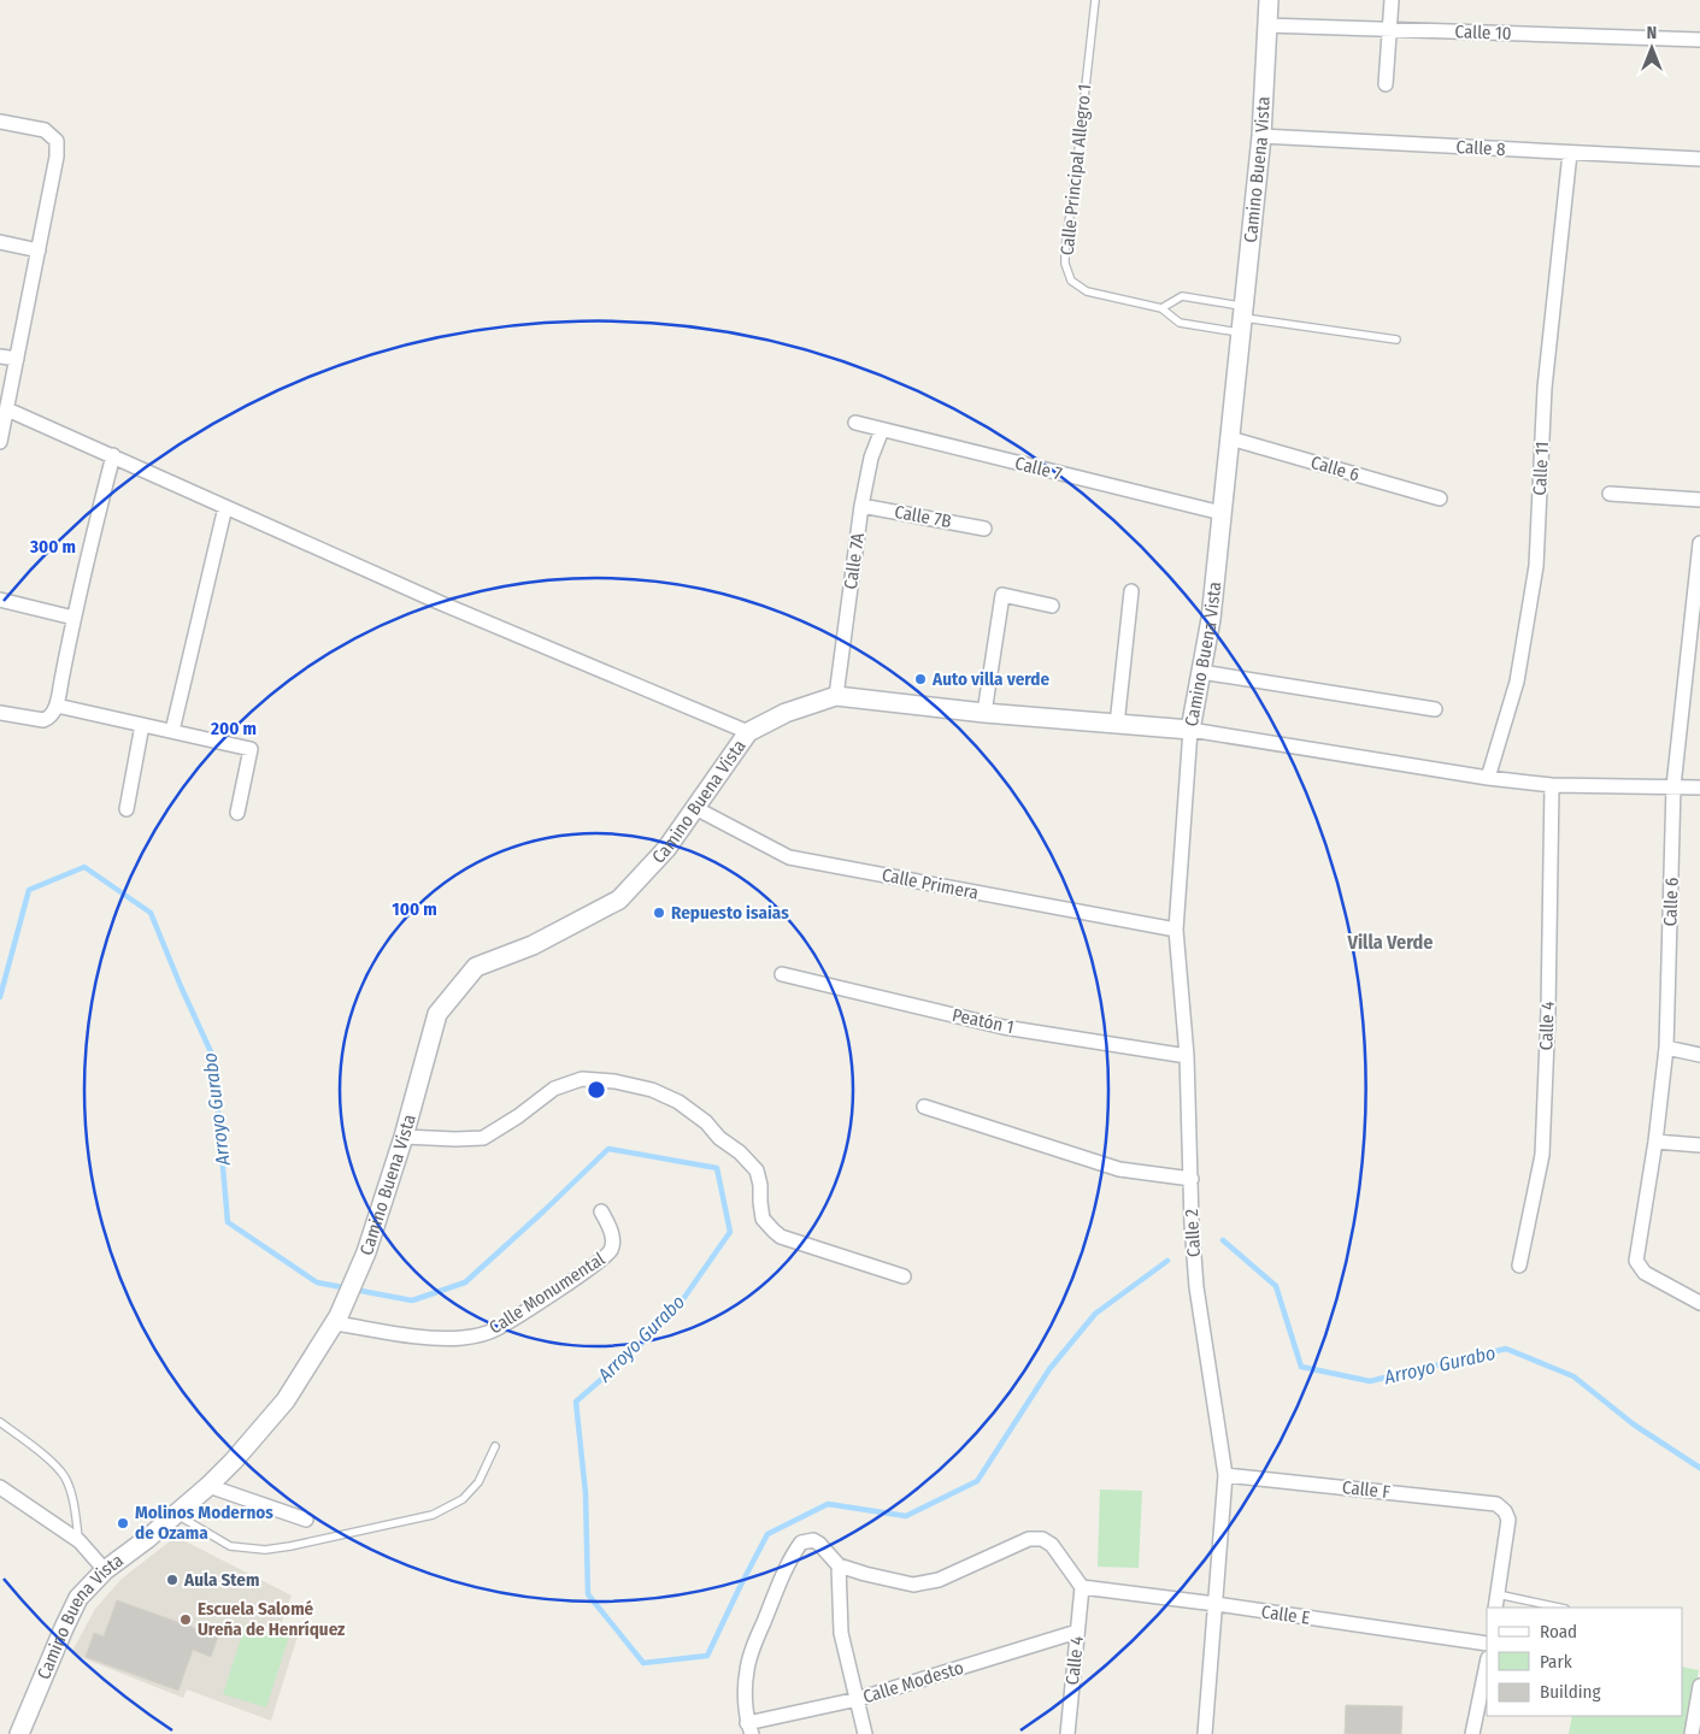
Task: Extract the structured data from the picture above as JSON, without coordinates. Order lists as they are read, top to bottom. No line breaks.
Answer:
{"streets":{"street":["Calle 10","Calle 8","Camino Buena Vista","Calle 7","Calle 6","Calle 11","Calle 7B","Calle 7A","Calle Primera","Peatón 1","Calle 4","Calle 2","Calle Monumental","Calle F","Calle E","Calle Modesto"],"lane":["Calle Principal Allegro 1"]},"crossings":[["Calle 10","Camino Buena Vista"],["Calle 8","Camino Buena Vista"],["Calle 8","Calle 11"],["Calle Principal Allegro 1","Camino Buena Vista"],["Camino Buena Vista","Calle 7"],["Camino Buena Vista","Calle 6"],["Camino Buena Vista","Calle 7A"],["Camino Buena Vista","Calle Primera"],["Camino Buena Vista","Calle 2"],["Camino Buena Vista","Calle Monumental"],["Calle 7","Calle 7A"],["Calle 7B","Calle 7A"],["Calle Primera","Calle 2"],["Peatón 1","Calle 2"],["Calle 4","Calle E"],["Calle 4","Calle Modesto"],["Calle 2","Calle F"],["Calle 2","Calle E"]],"districts":["Villa Verde"],"water":["Arroyo Gurabo"],"places":["Auto villa verde","Repuesto isaias","Molinos Modernos de Ozama","Aula Stem","Escuela Salomé Ureña de Henríquez"],"legend":["Road","Park","Building"],"north":"top","rings":["300 m","200 m","100 m"]}
